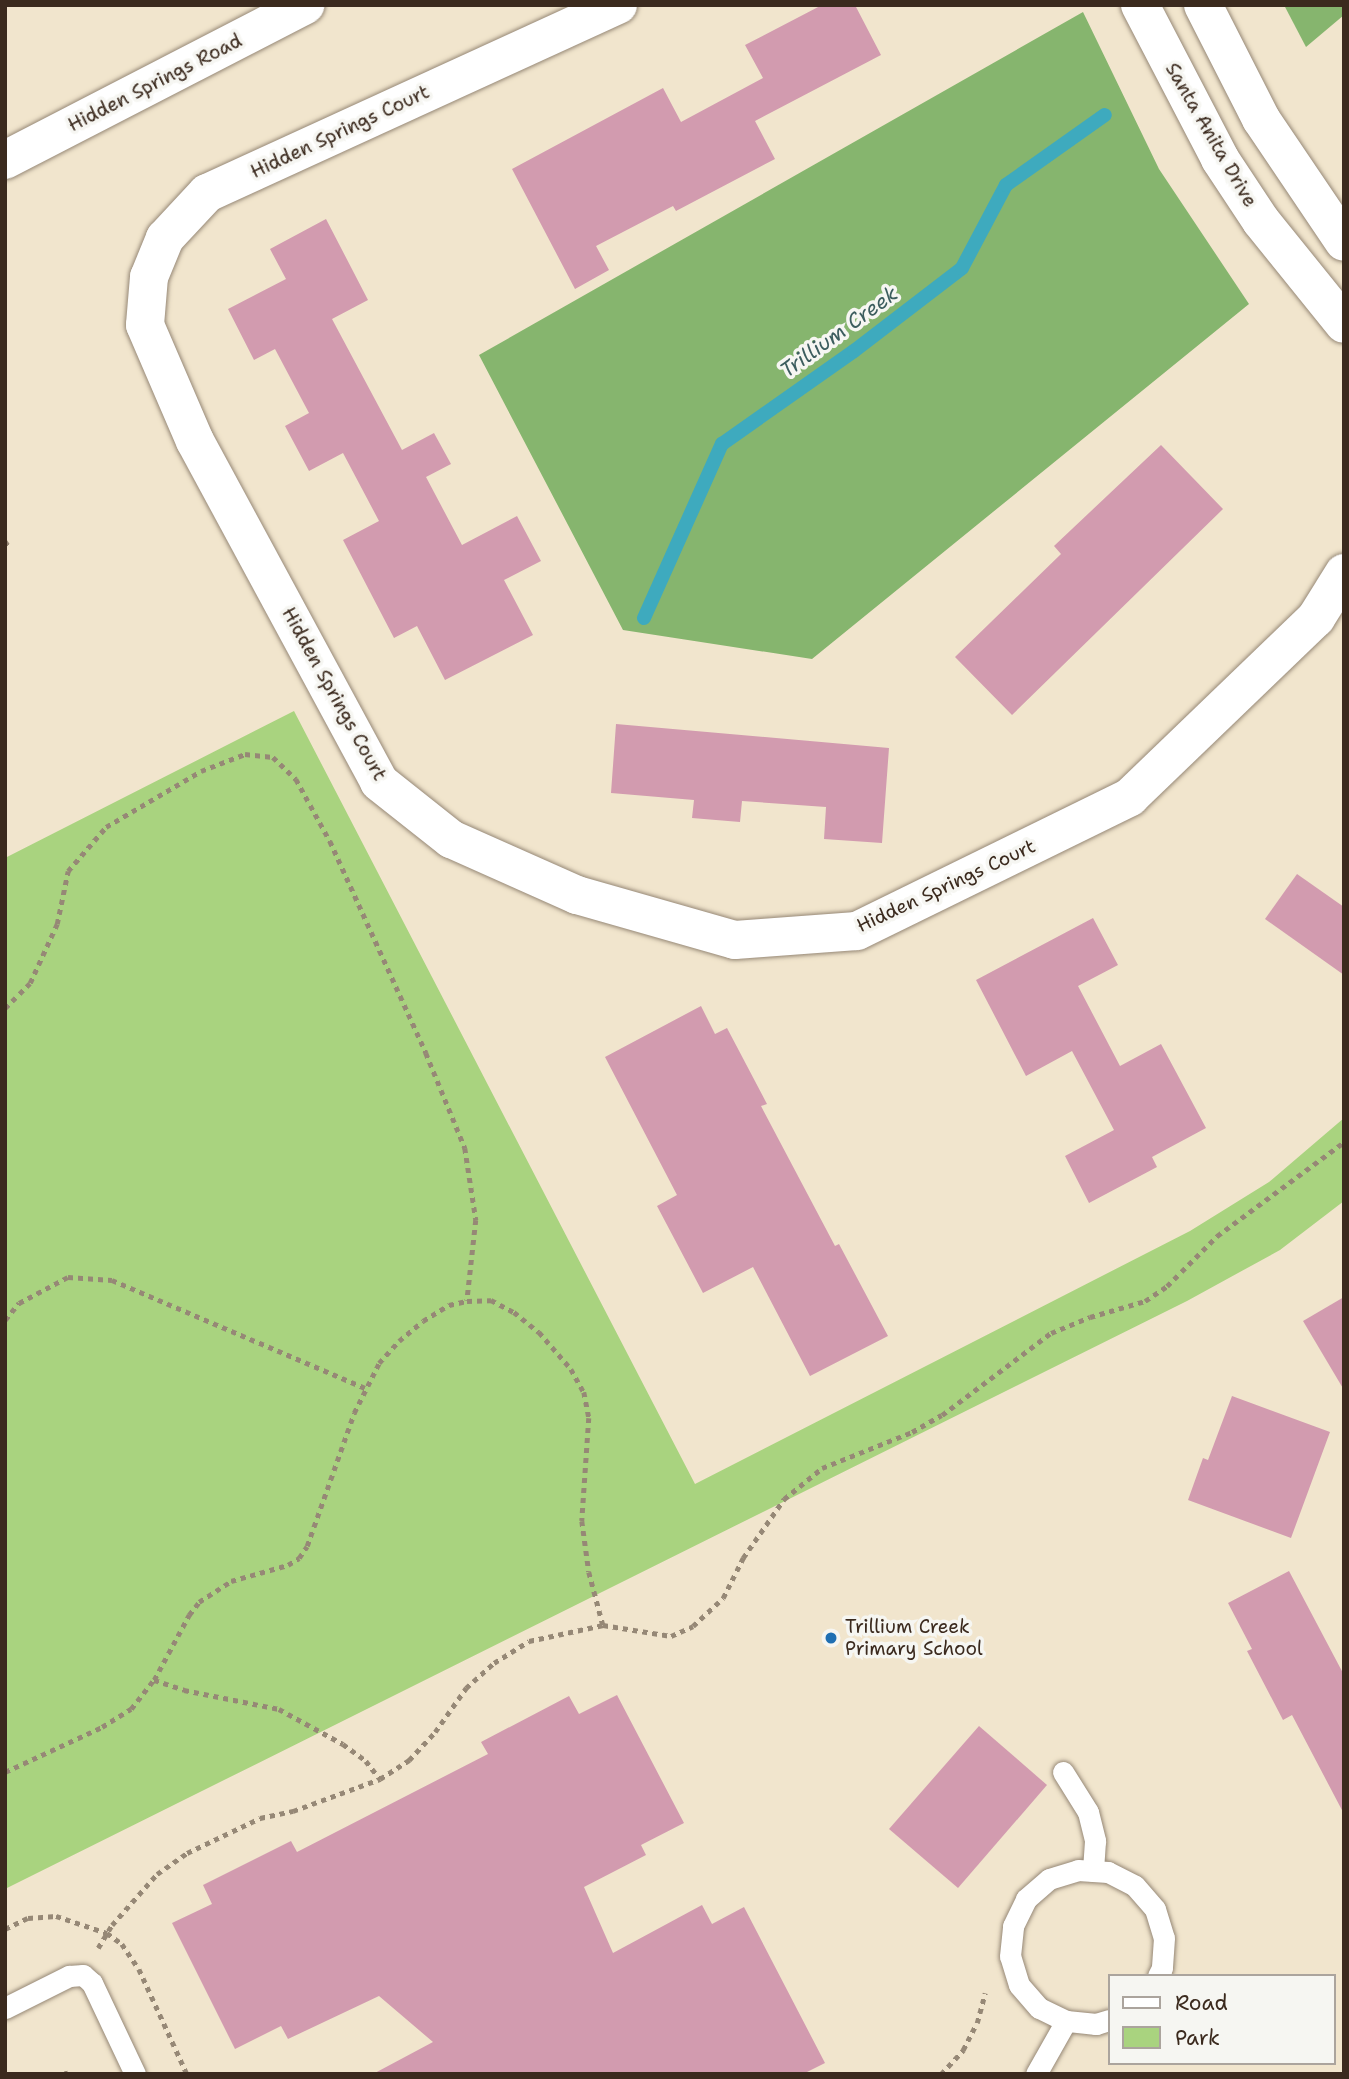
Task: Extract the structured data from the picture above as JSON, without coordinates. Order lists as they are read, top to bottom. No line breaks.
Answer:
{"streets":{"street":["Hidden Springs Road","Hidden Springs Court","Santa Anita Drive"]},"water":["Trillium Creek"],"places":["Trillium Creek Primary School"],"legend":["Road","Park"]}
